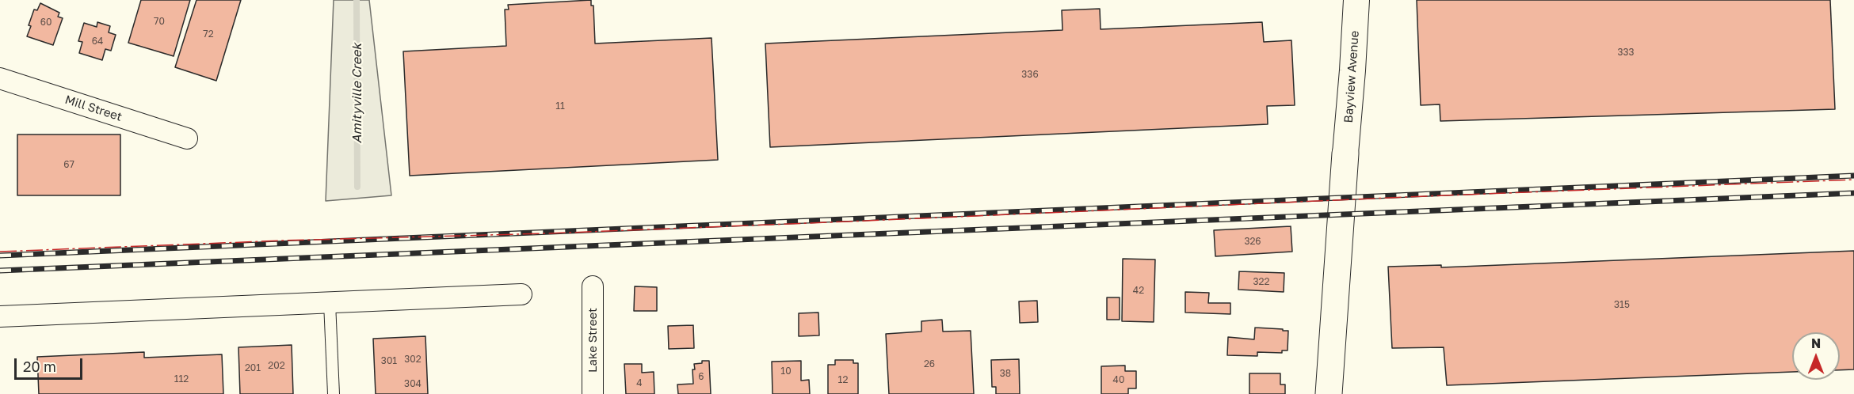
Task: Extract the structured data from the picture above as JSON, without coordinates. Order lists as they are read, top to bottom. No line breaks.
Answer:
{"streets":{"street":["Bayview Avenue","Mill Street","Lake Street"]},"water":["Amityville Creek"],"house_numbers":["70","60","72","64","333","336","11","67","326","322","42","315","302","301","26","202","201","10","38","6","112","12","40","4","304"],"scale_bar":"20 m","north":"top"}
